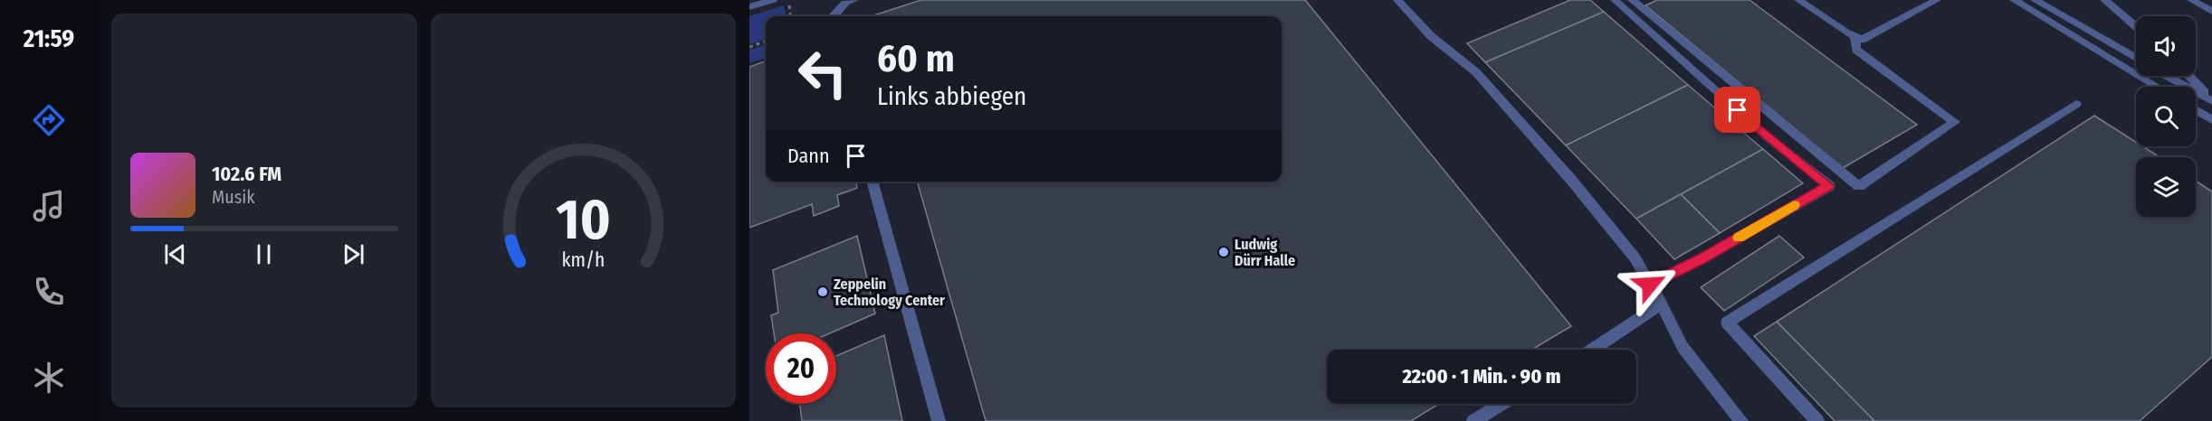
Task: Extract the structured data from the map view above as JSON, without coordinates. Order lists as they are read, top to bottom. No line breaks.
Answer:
{"places":["Ludwig Dürr Halle","Zeppelin Technology Center"],"page":{"tabs":"21:59","turn":["60 m","Links abbiegen"],"then":"Dann","song":["102.6 FM","Musik"],"limit":"20","trip":"22:00 · 1 Min. · 90 m","gauge":["10","km/h"]}}
